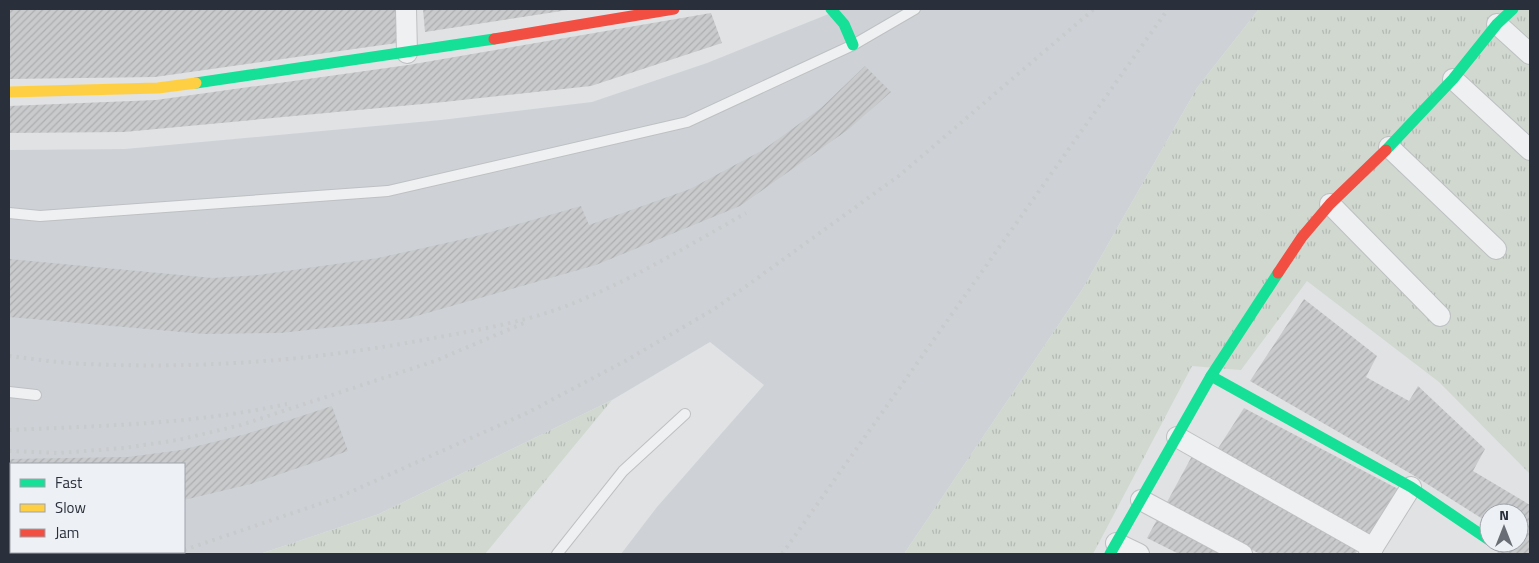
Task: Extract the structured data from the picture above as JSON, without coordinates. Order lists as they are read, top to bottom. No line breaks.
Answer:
{"legend":["Fast","Slow","Jam"],"north":"top"}
